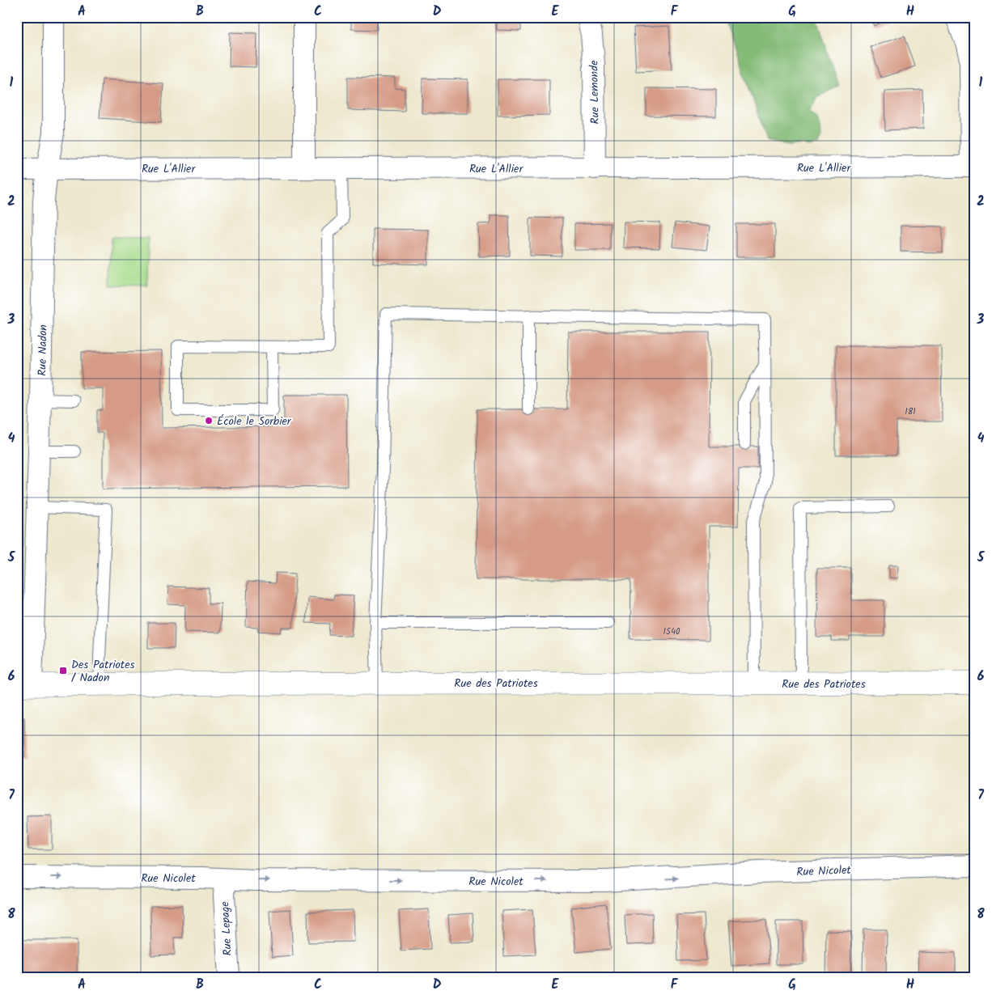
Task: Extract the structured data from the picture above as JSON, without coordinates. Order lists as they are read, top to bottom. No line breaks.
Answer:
{"streets":{"street":["Rue Lemonde","Rue L'Allier","Rue Nadon","Rue des Patriotes","Rue Nicolet","Rue Lepage"]},"crossings":[["Rue Lemonde","Rue L'Allier"],["Rue L'Allier","Rue Nadon"],["Rue Nadon","Rue des Patriotes"],["Rue Nicolet","Rue Lepage"]],"one_way":["Rue Nicolet"],"places":{"other":["École le Sorbier"],"transit":["Des Patriotes / Nadon"]},"house_numbers":["181","1540"],"grid":{"columns":["A","B","C","D","E","F","G","H"],"rows":["1","2","3","4","5","6","7","8"]}}
